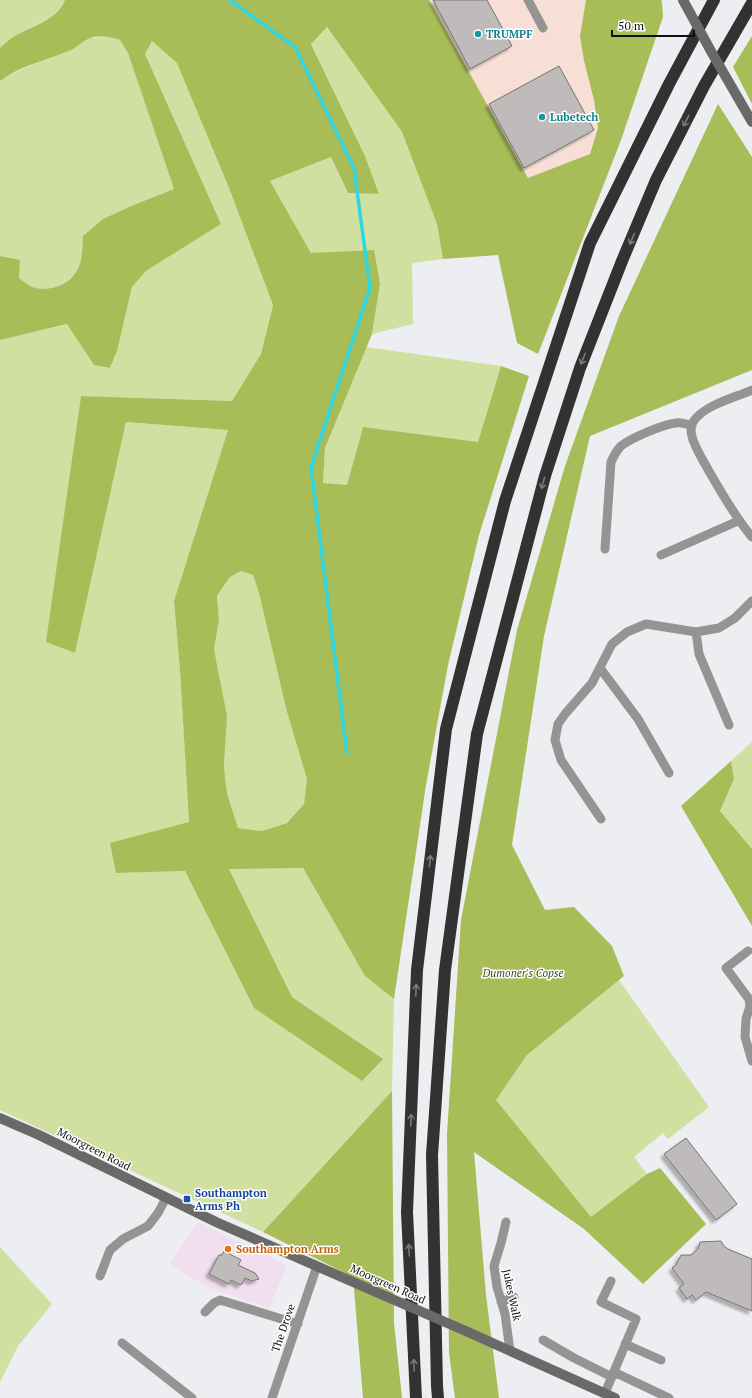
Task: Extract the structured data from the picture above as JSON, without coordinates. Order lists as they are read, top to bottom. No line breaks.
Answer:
{"streets":{"street":["Moorgreen Road","Jukes Walk","The Drove"]},"crossings":[["Moorgreen Road","Jukes Walk"],["Moorgreen Road","The Drove"]],"parks":["Dumoner's Copse"],"places":{"other":["TRUMPF","Lubetech","Southampton Arms"],"transit":["Southampton Arms Ph"]},"scale_bar":"50 m"}
